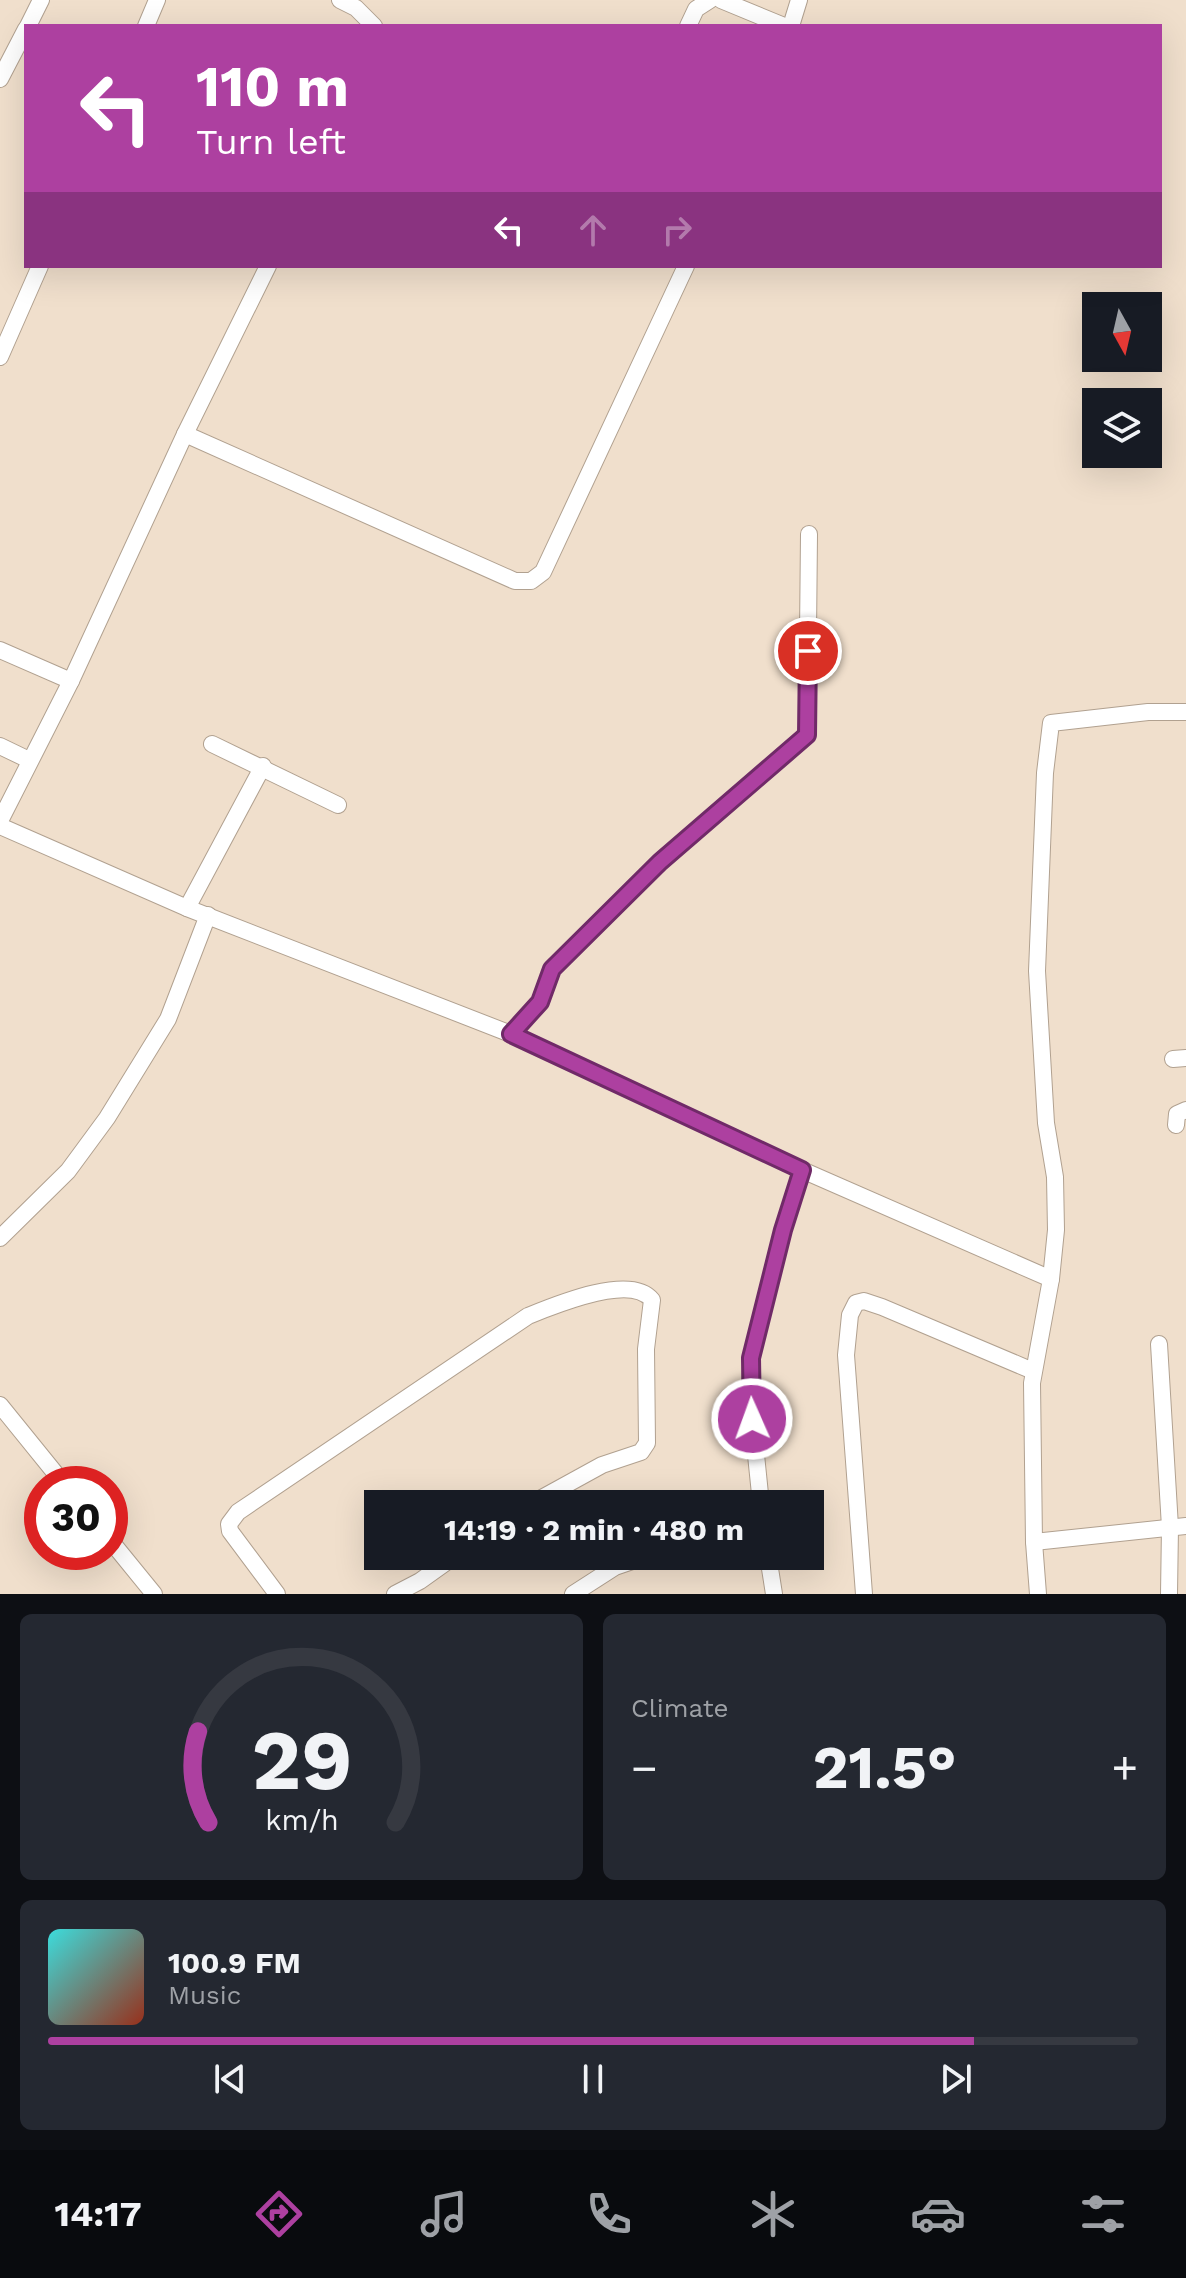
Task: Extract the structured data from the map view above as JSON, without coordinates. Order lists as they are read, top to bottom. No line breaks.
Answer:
{"north":"bottom","page":{"turn":["110 m","Turn left"],"limit":"30","trip":"14:19 · 2 min · 480 m","tile":"Climate","heat":["−","21.5°","+"],"song":["100.9 FM","Music"],"tabs":"14:17","gauge":["29","km/h"]}}
